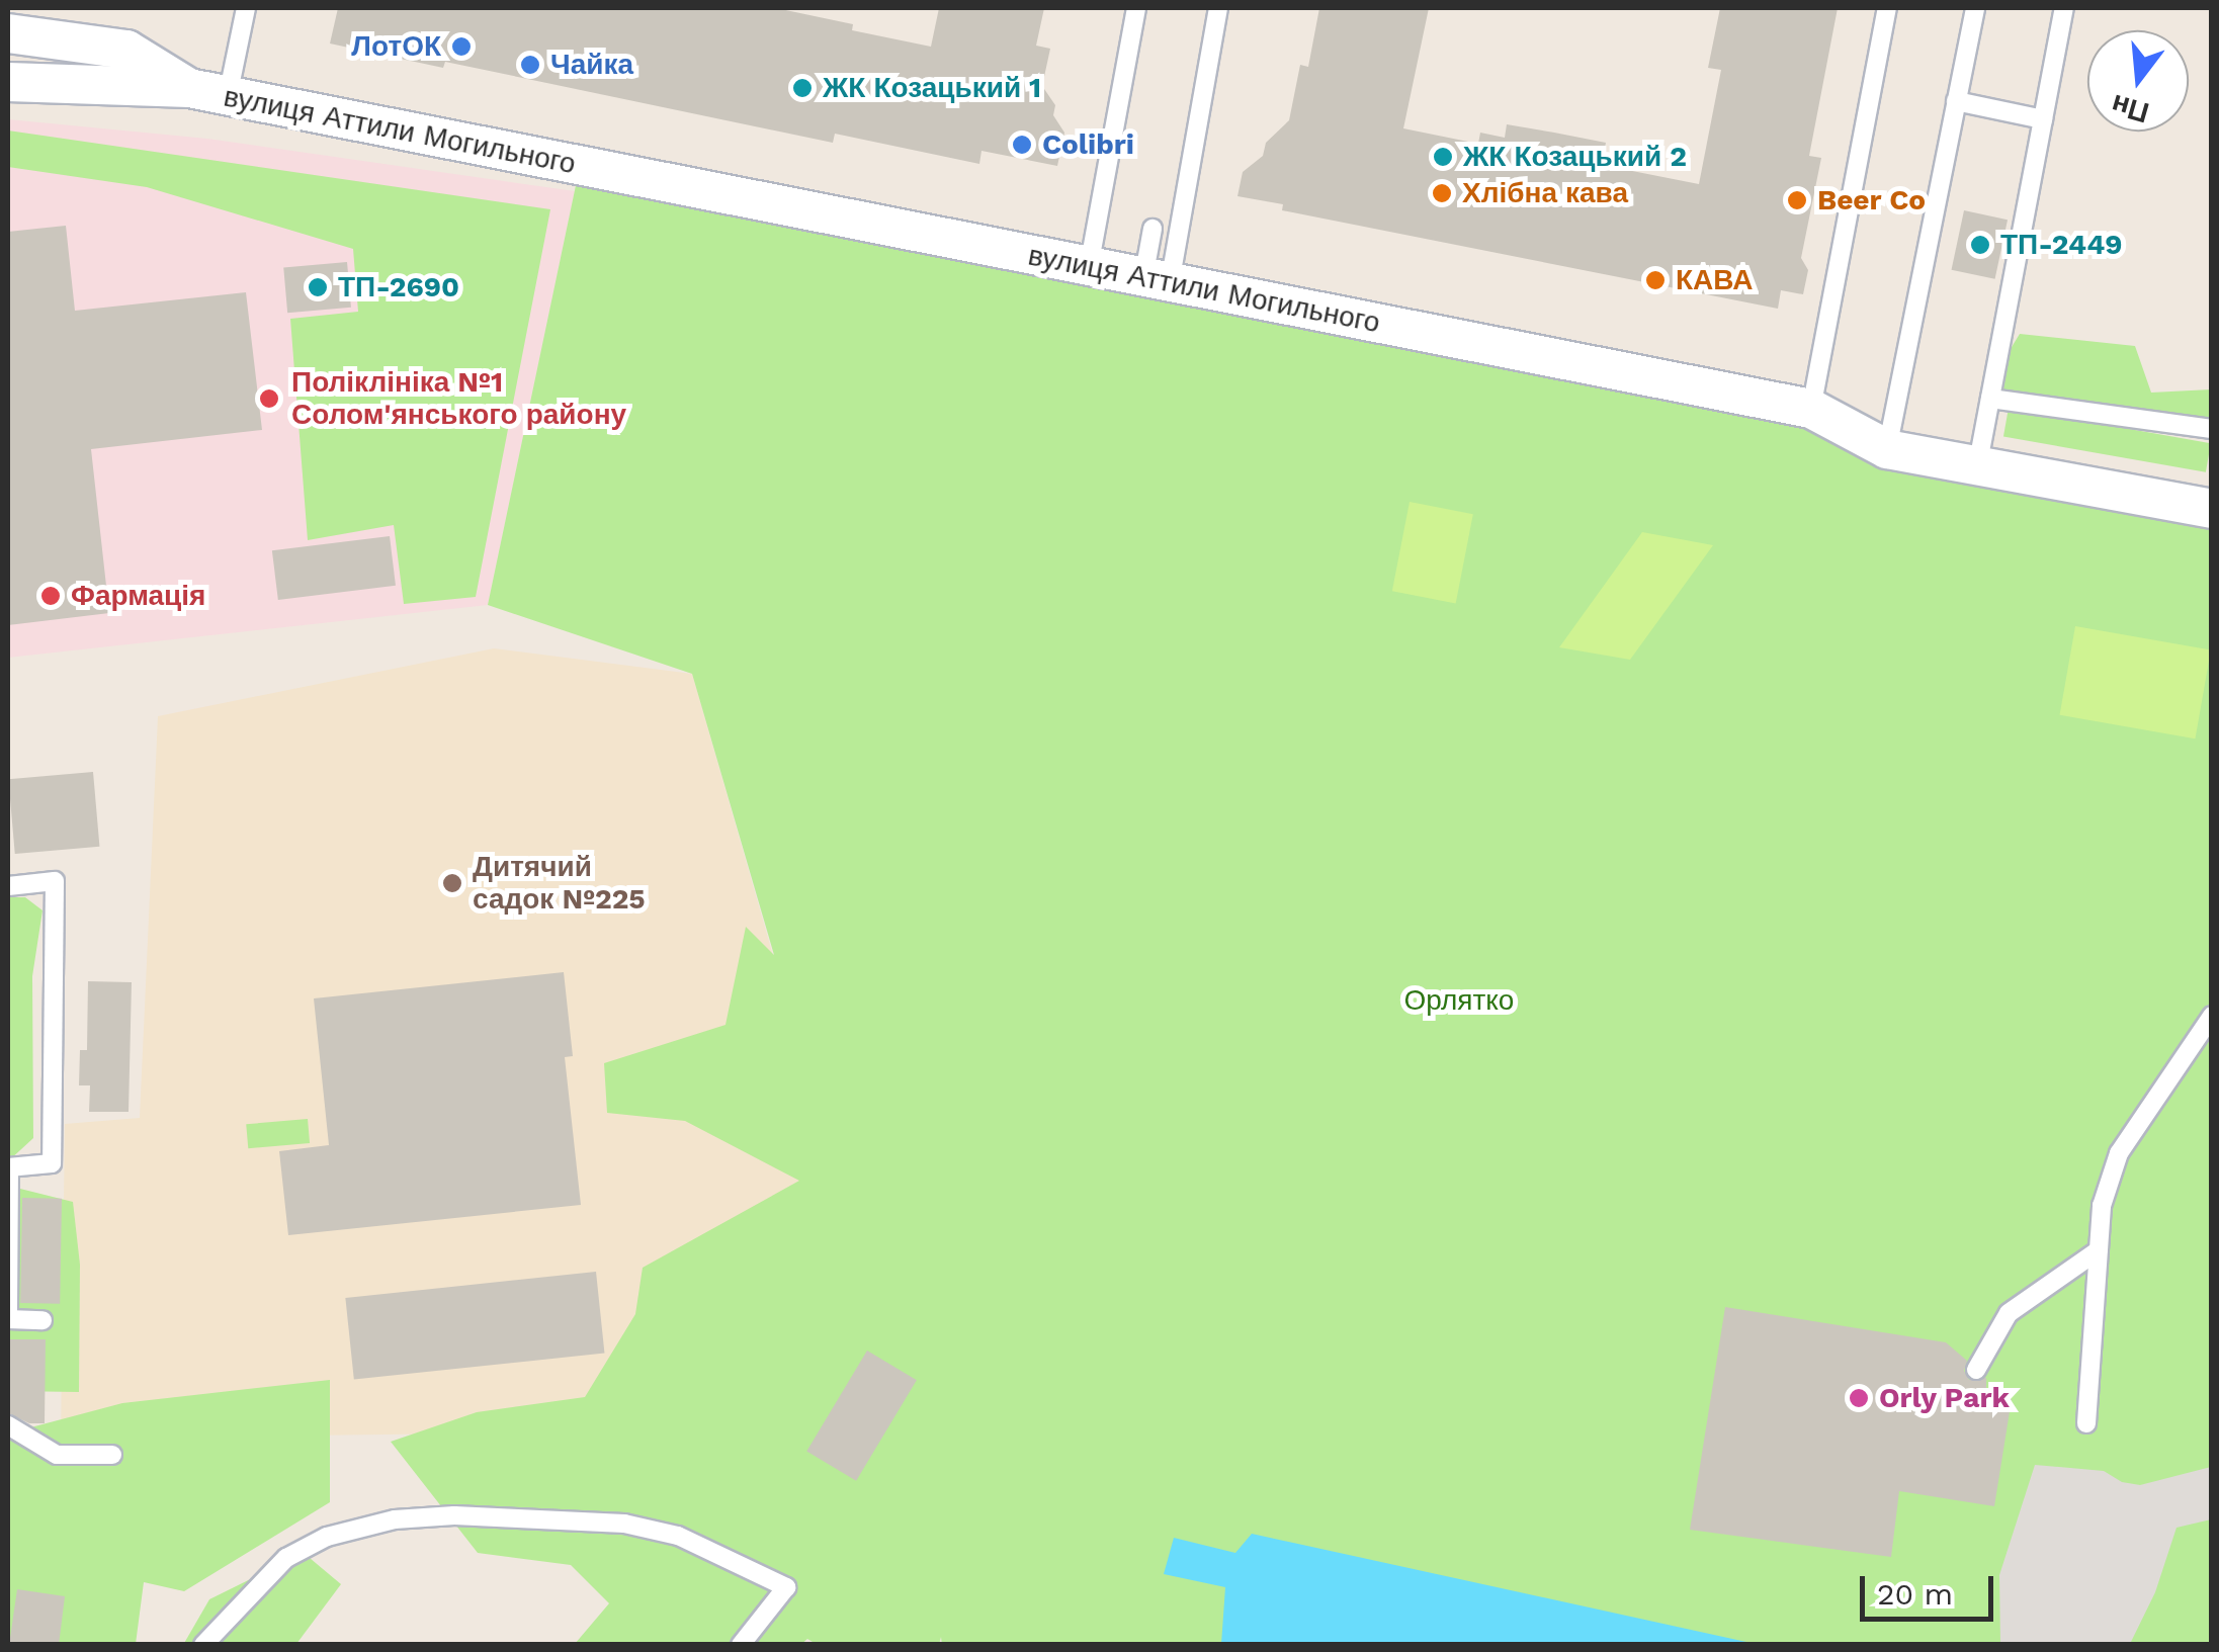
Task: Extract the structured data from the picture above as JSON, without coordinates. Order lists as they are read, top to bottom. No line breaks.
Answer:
{"streets":{"street":["вулиця Аттили Могильного"]},"parks":["Орлятко"],"places":["ЛотОК","Чайка","ЖК Козацький 1","Colibri","ЖК Козацький 2","Хлібна кава","Beer Co","ТП-2449","КАВА","ТП-2690","Поліклініка №1 Солом'янського району","Фармація","Дитячий садок №225","Orly Park"],"scale_bar":"20 m","north":"bottom"}
